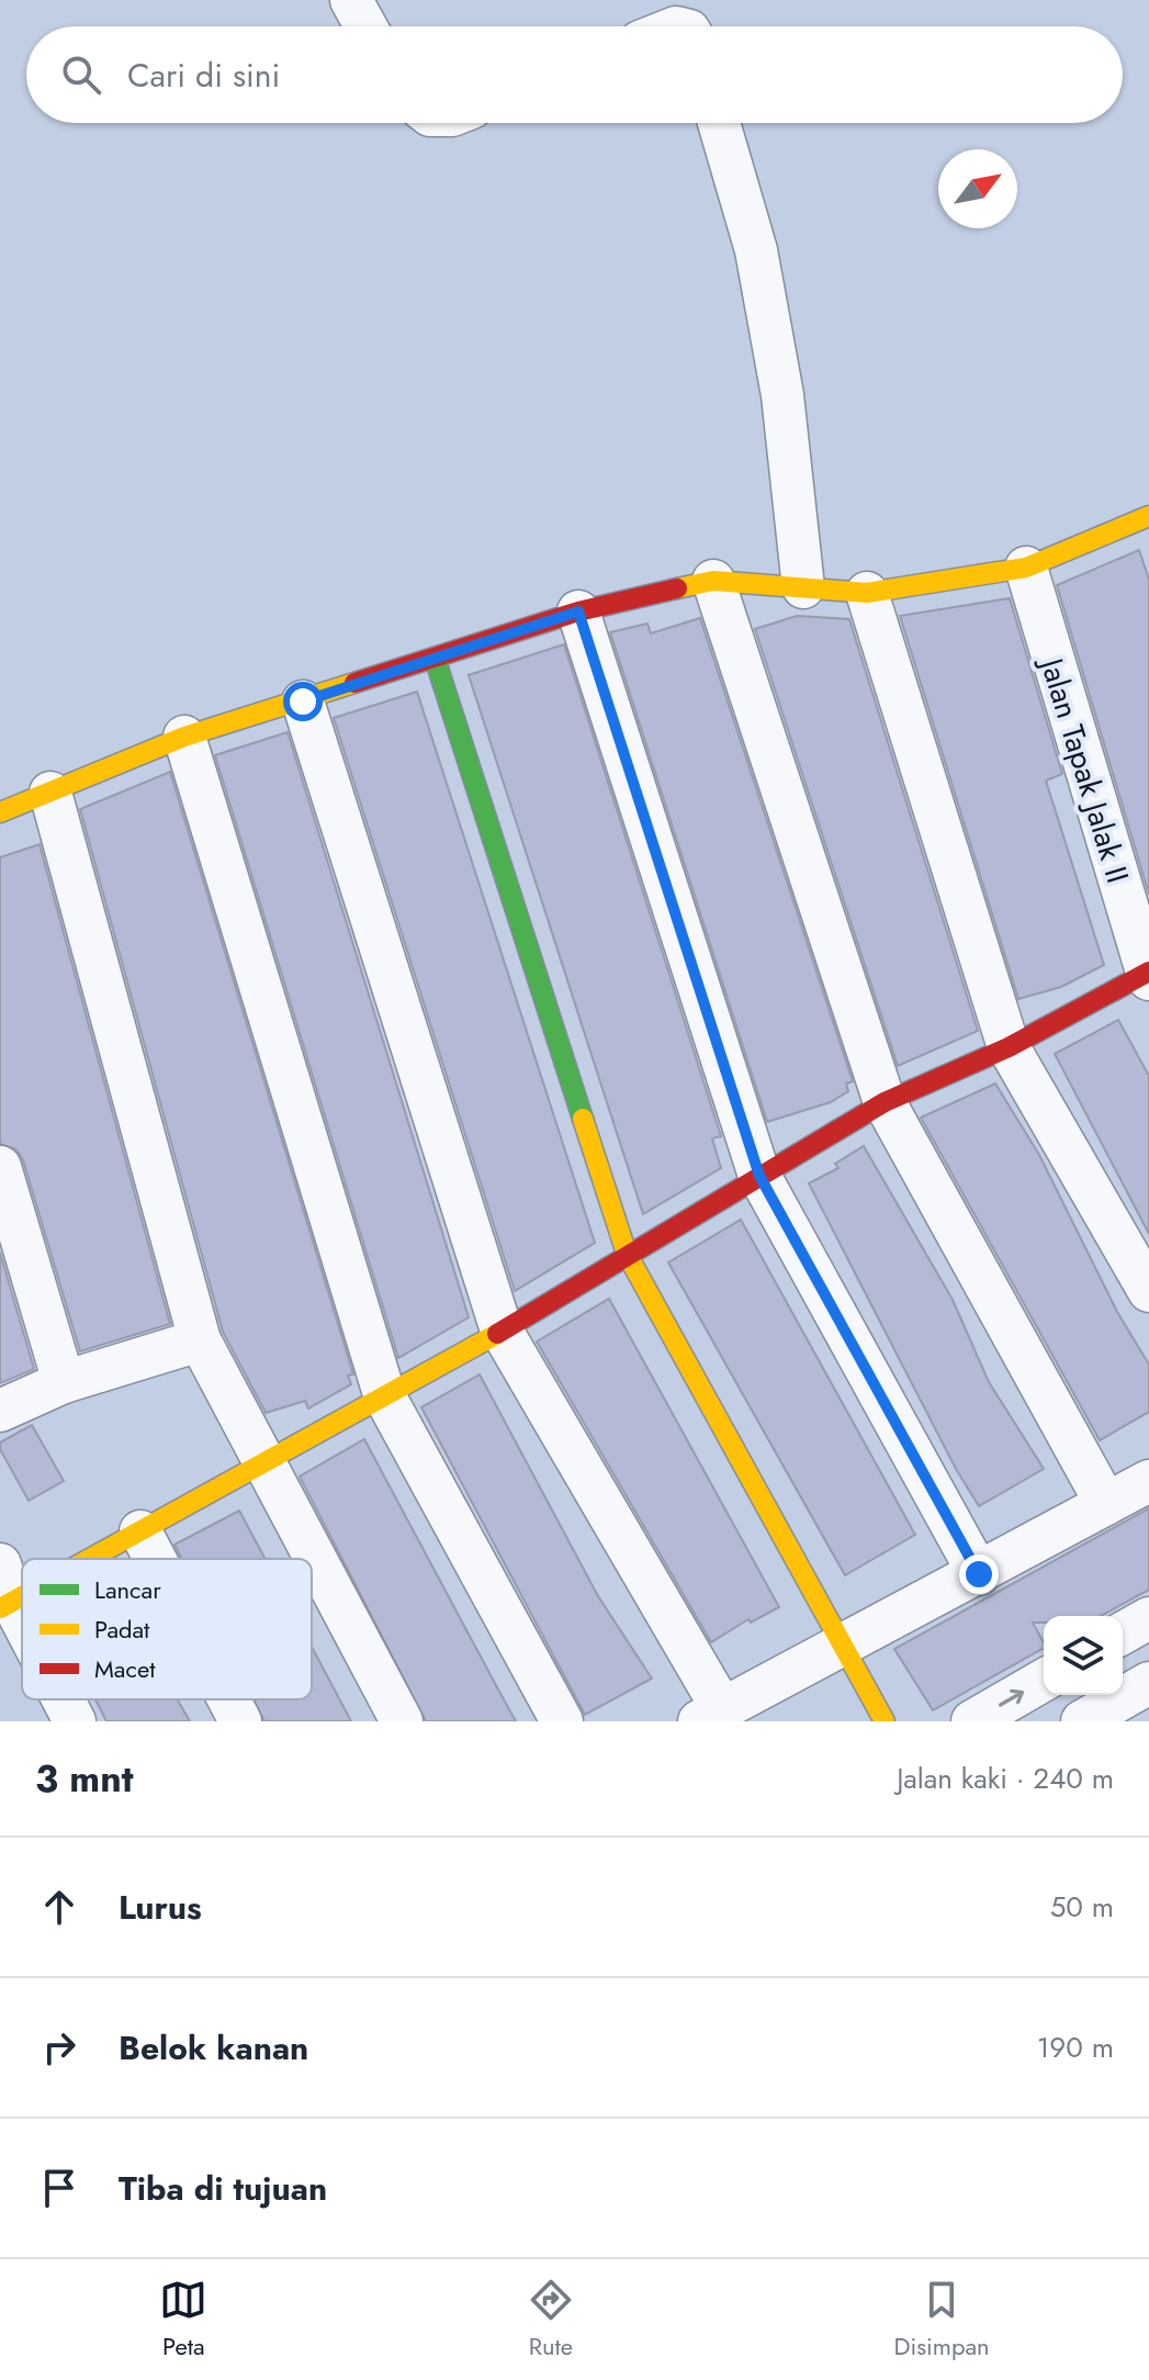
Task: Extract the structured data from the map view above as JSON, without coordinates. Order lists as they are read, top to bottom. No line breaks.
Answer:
{"streets":{"street":["Jalan Tapak Jalak II"]},"legend":["Lancar","Padat","Macet"],"north":"top right","page":{"search":"Cari di sini","heading":["3 mnt","Jalan kaki · 240 m"],"list":[["Lurus","50 m"],["Belok kanan","190 m"],"Tiba di tujuan"],"nav":["Peta","Rute","Disimpan"]}}
